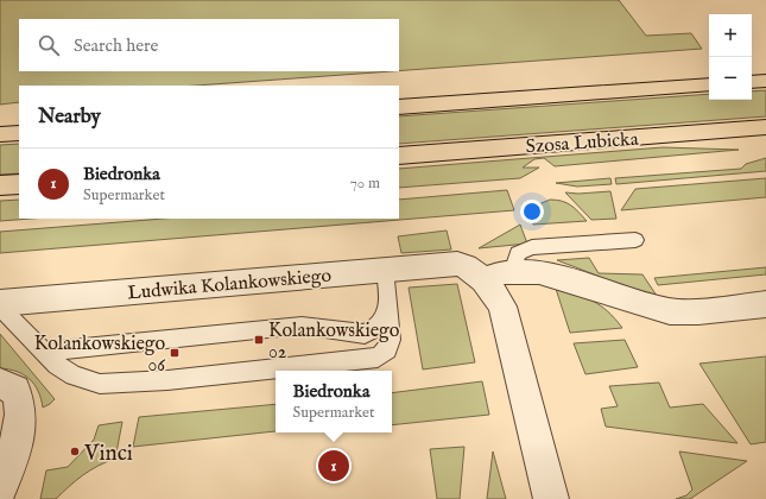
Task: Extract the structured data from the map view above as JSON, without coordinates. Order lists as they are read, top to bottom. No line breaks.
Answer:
{"streets":{"main road":["Szosa Lubicka"],"street":["Ludwika Kolankowskiego"]},"places":{"transit":["Kolankowskiego 02","Kolankowskiego 06"],"other":["Vinci"]},"page":{"map_buttons":["+","−"],"search":"Search here","heading":"Nearby","list":[{"mark":"1","name":"Biedronka","note":"Supermarket","value":"70 m"}],"popup":["Biedronka","Supermarket"],"pins":"1"}}
